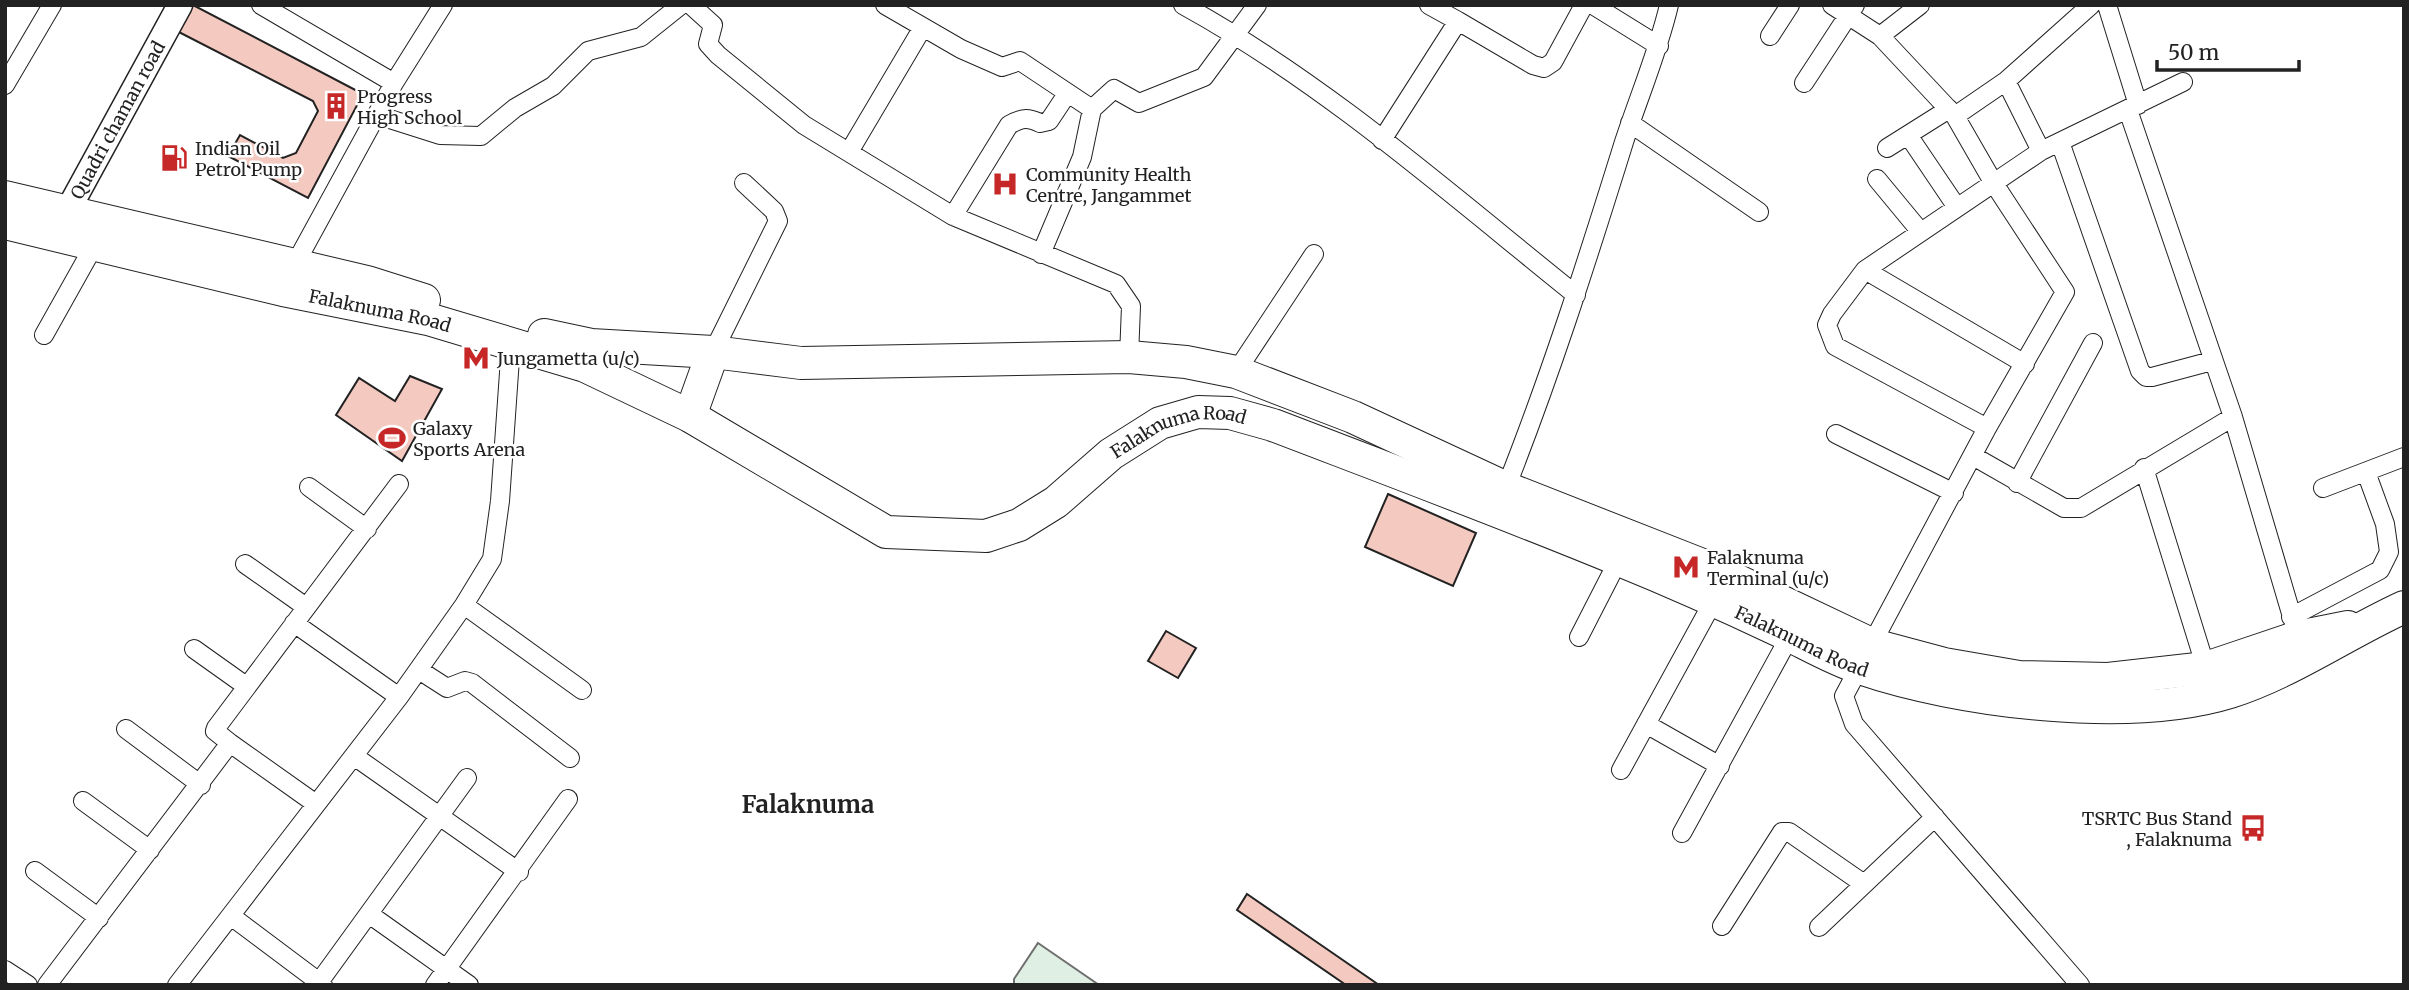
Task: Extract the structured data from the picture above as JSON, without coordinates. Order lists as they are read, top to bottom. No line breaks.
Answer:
{"streets":{"highway":["Falaknuma Road"],"street":["Quadri chaman road"]},"crossings":[["Quadri chaman road","Falaknuma Road"]],"districts":["Falaknuma"],"places":{"building":["Progress High School"],"fuel station":["Indian Oil Petrol Pump"],"hospital":["Community Health Centre, Jangammet"],"metro station":["Jungametta (u/c)","Falaknuma Terminal (u/c)"],"sports":["Galaxy Sports Arena"],"bus stop":["TSRTC Bus Stand , Falaknuma"]},"scale_bar":"50 m"}
